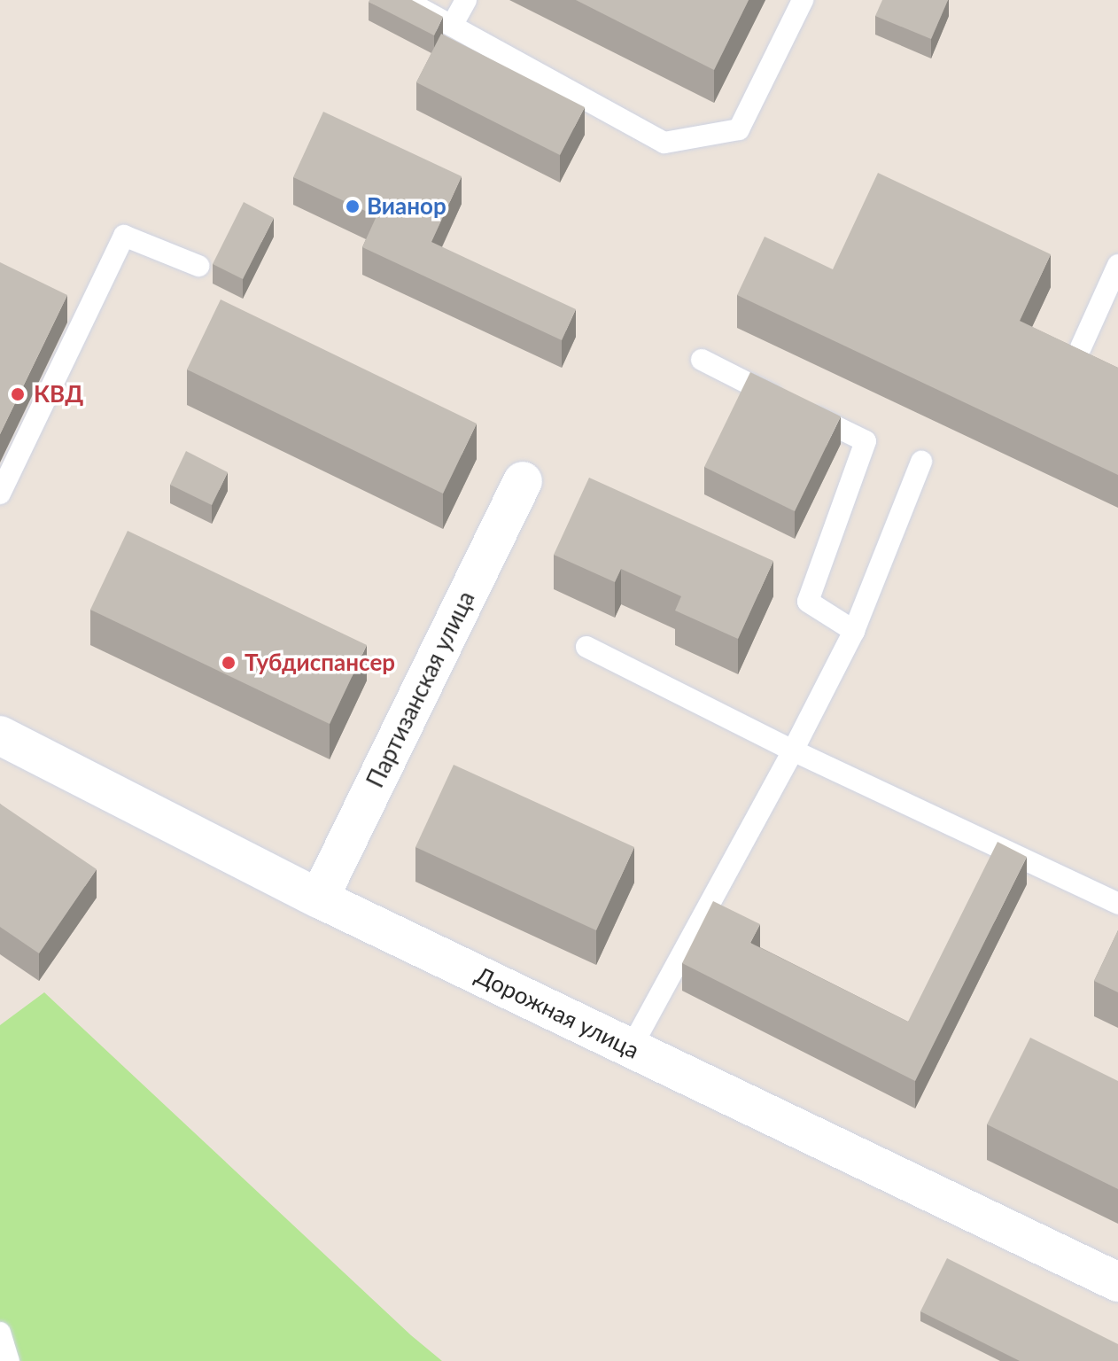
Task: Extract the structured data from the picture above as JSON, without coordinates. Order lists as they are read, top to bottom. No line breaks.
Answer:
{"streets":{"street":["Партизанская улица","Дорожная улица"]},"crossings":[["Партизанская улица","Дорожная улица"]],"places":["Вианор","КВД","Тубдиспансер"]}
